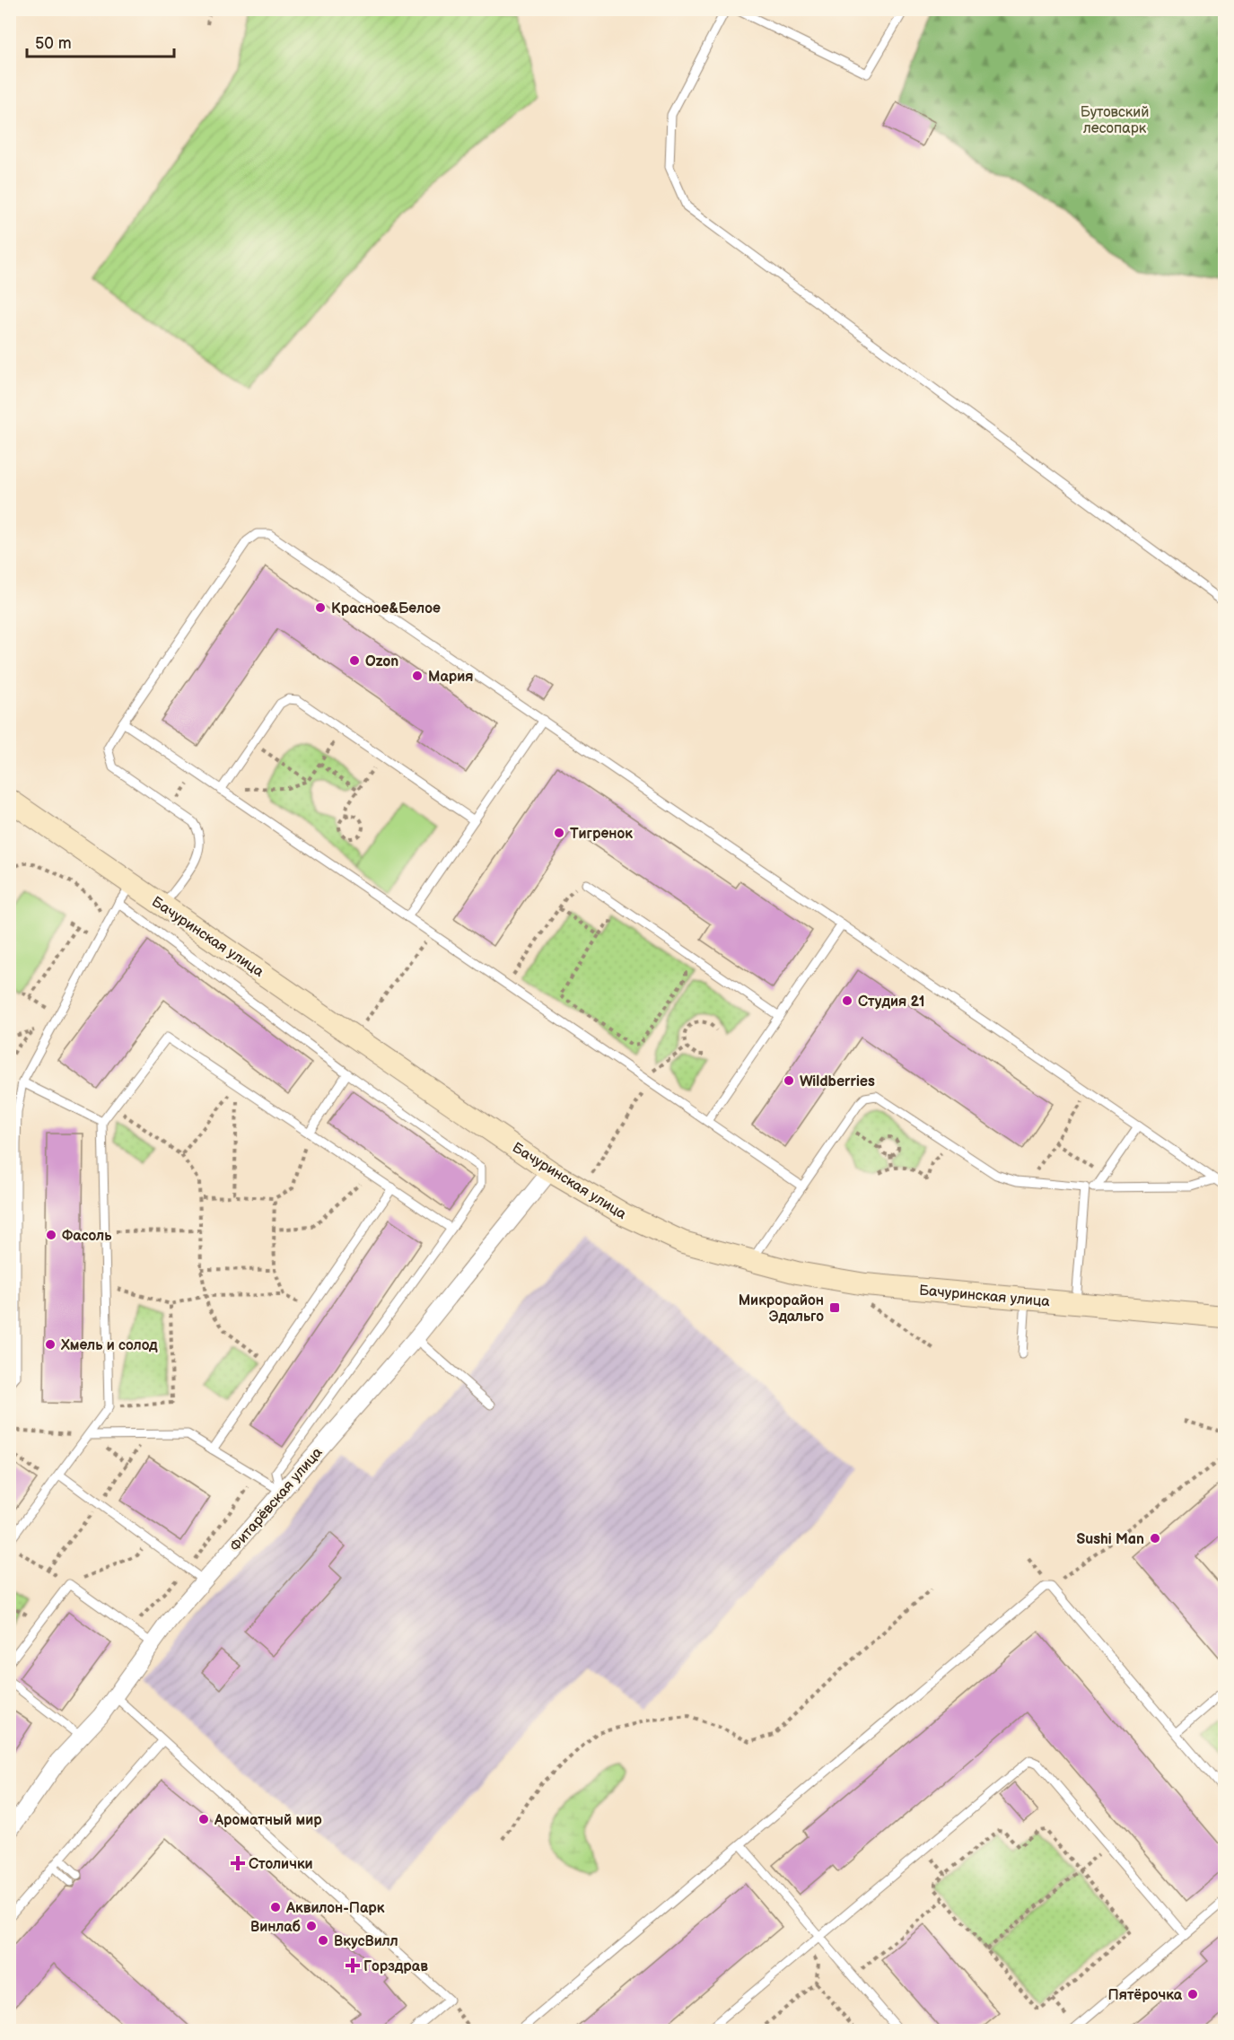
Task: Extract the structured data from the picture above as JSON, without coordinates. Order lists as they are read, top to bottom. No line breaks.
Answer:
{"streets":{"street":["Бачуринская улица","Фитарёвская улица"]},"crossings":[["Бачуринская улица","Фитарёвская улица"]],"parks":["Бутовский лесопарк"],"places":{"other":["Красное&Белое","Ozon","Мария","Тигренок","Студия 21","Wildberries","Фасоль","Хмель и солод","Sushi Man","Ароматный мир","Аквилон-Парк","Винлаб","ВкусВилл","Пятёрочка"],"transit":["Микрорайон Эдальго"],"health":["Столички","Горздрав"]},"scale_bar":"50 m"}
